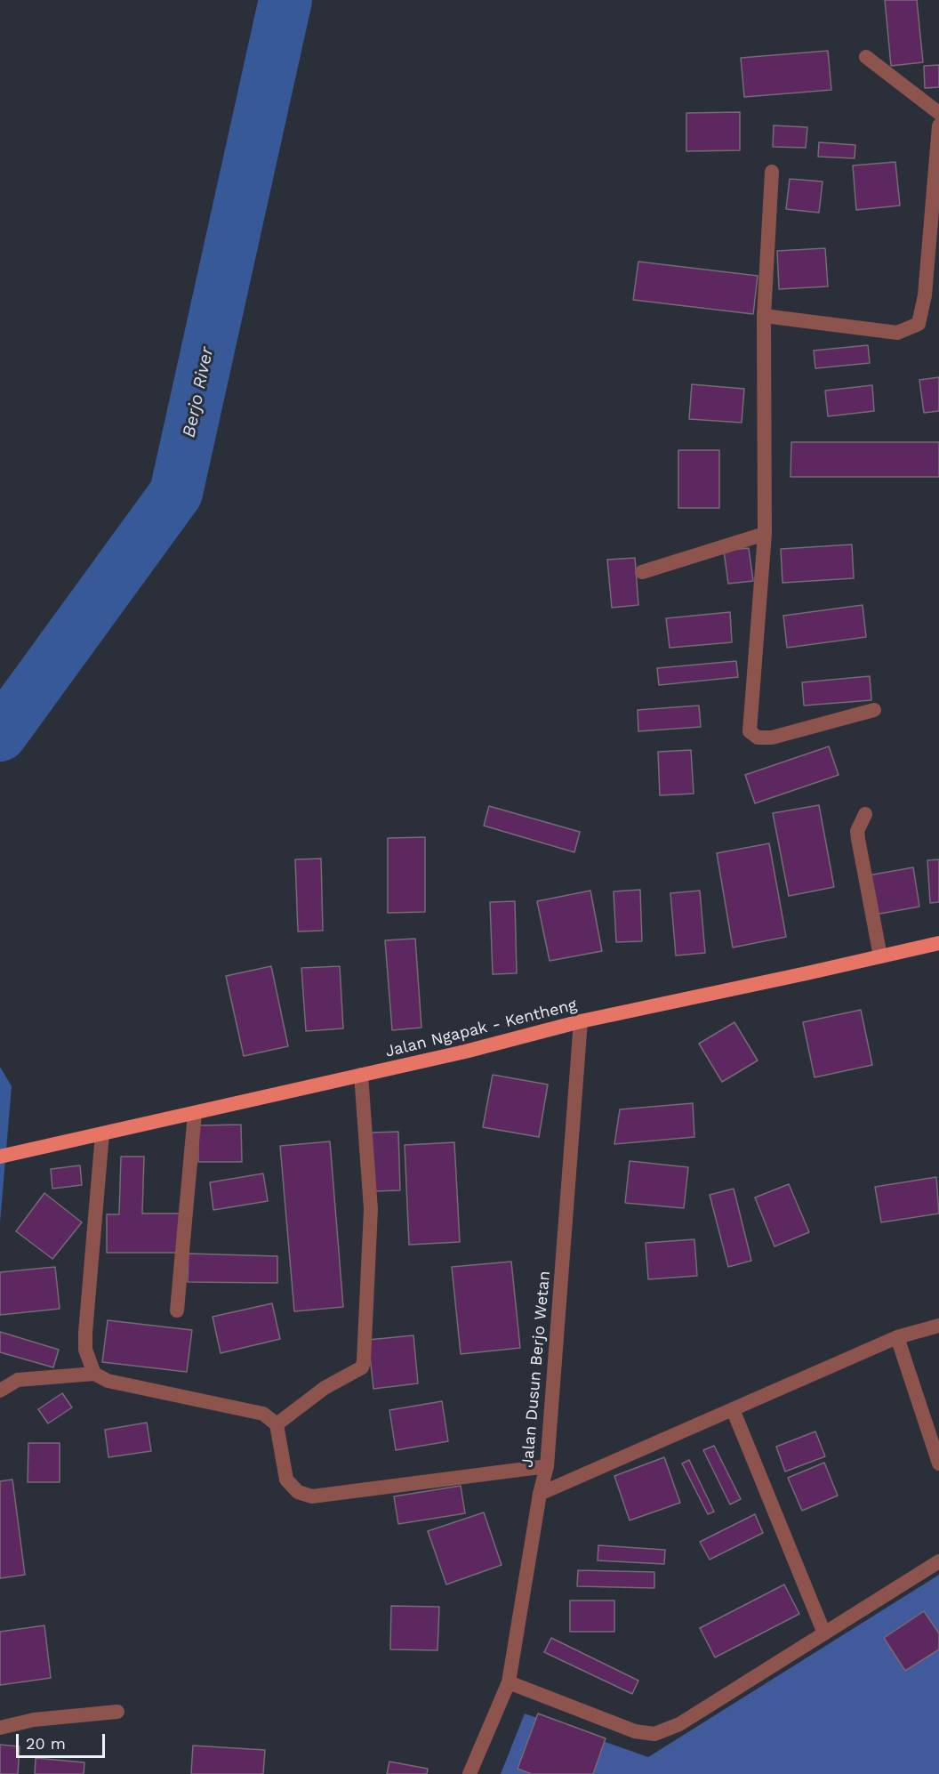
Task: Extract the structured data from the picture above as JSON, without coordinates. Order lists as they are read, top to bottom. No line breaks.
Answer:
{"streets":{"main road":["Jalan Ngapak - Kentheng"],"street":["Jalan Dusun Berjo Wetan"]},"crossings":[["Jalan Ngapak - Kentheng","Jalan Dusun Berjo Wetan"]],"water":["Berjo River"],"scale_bar":"20 m"}
